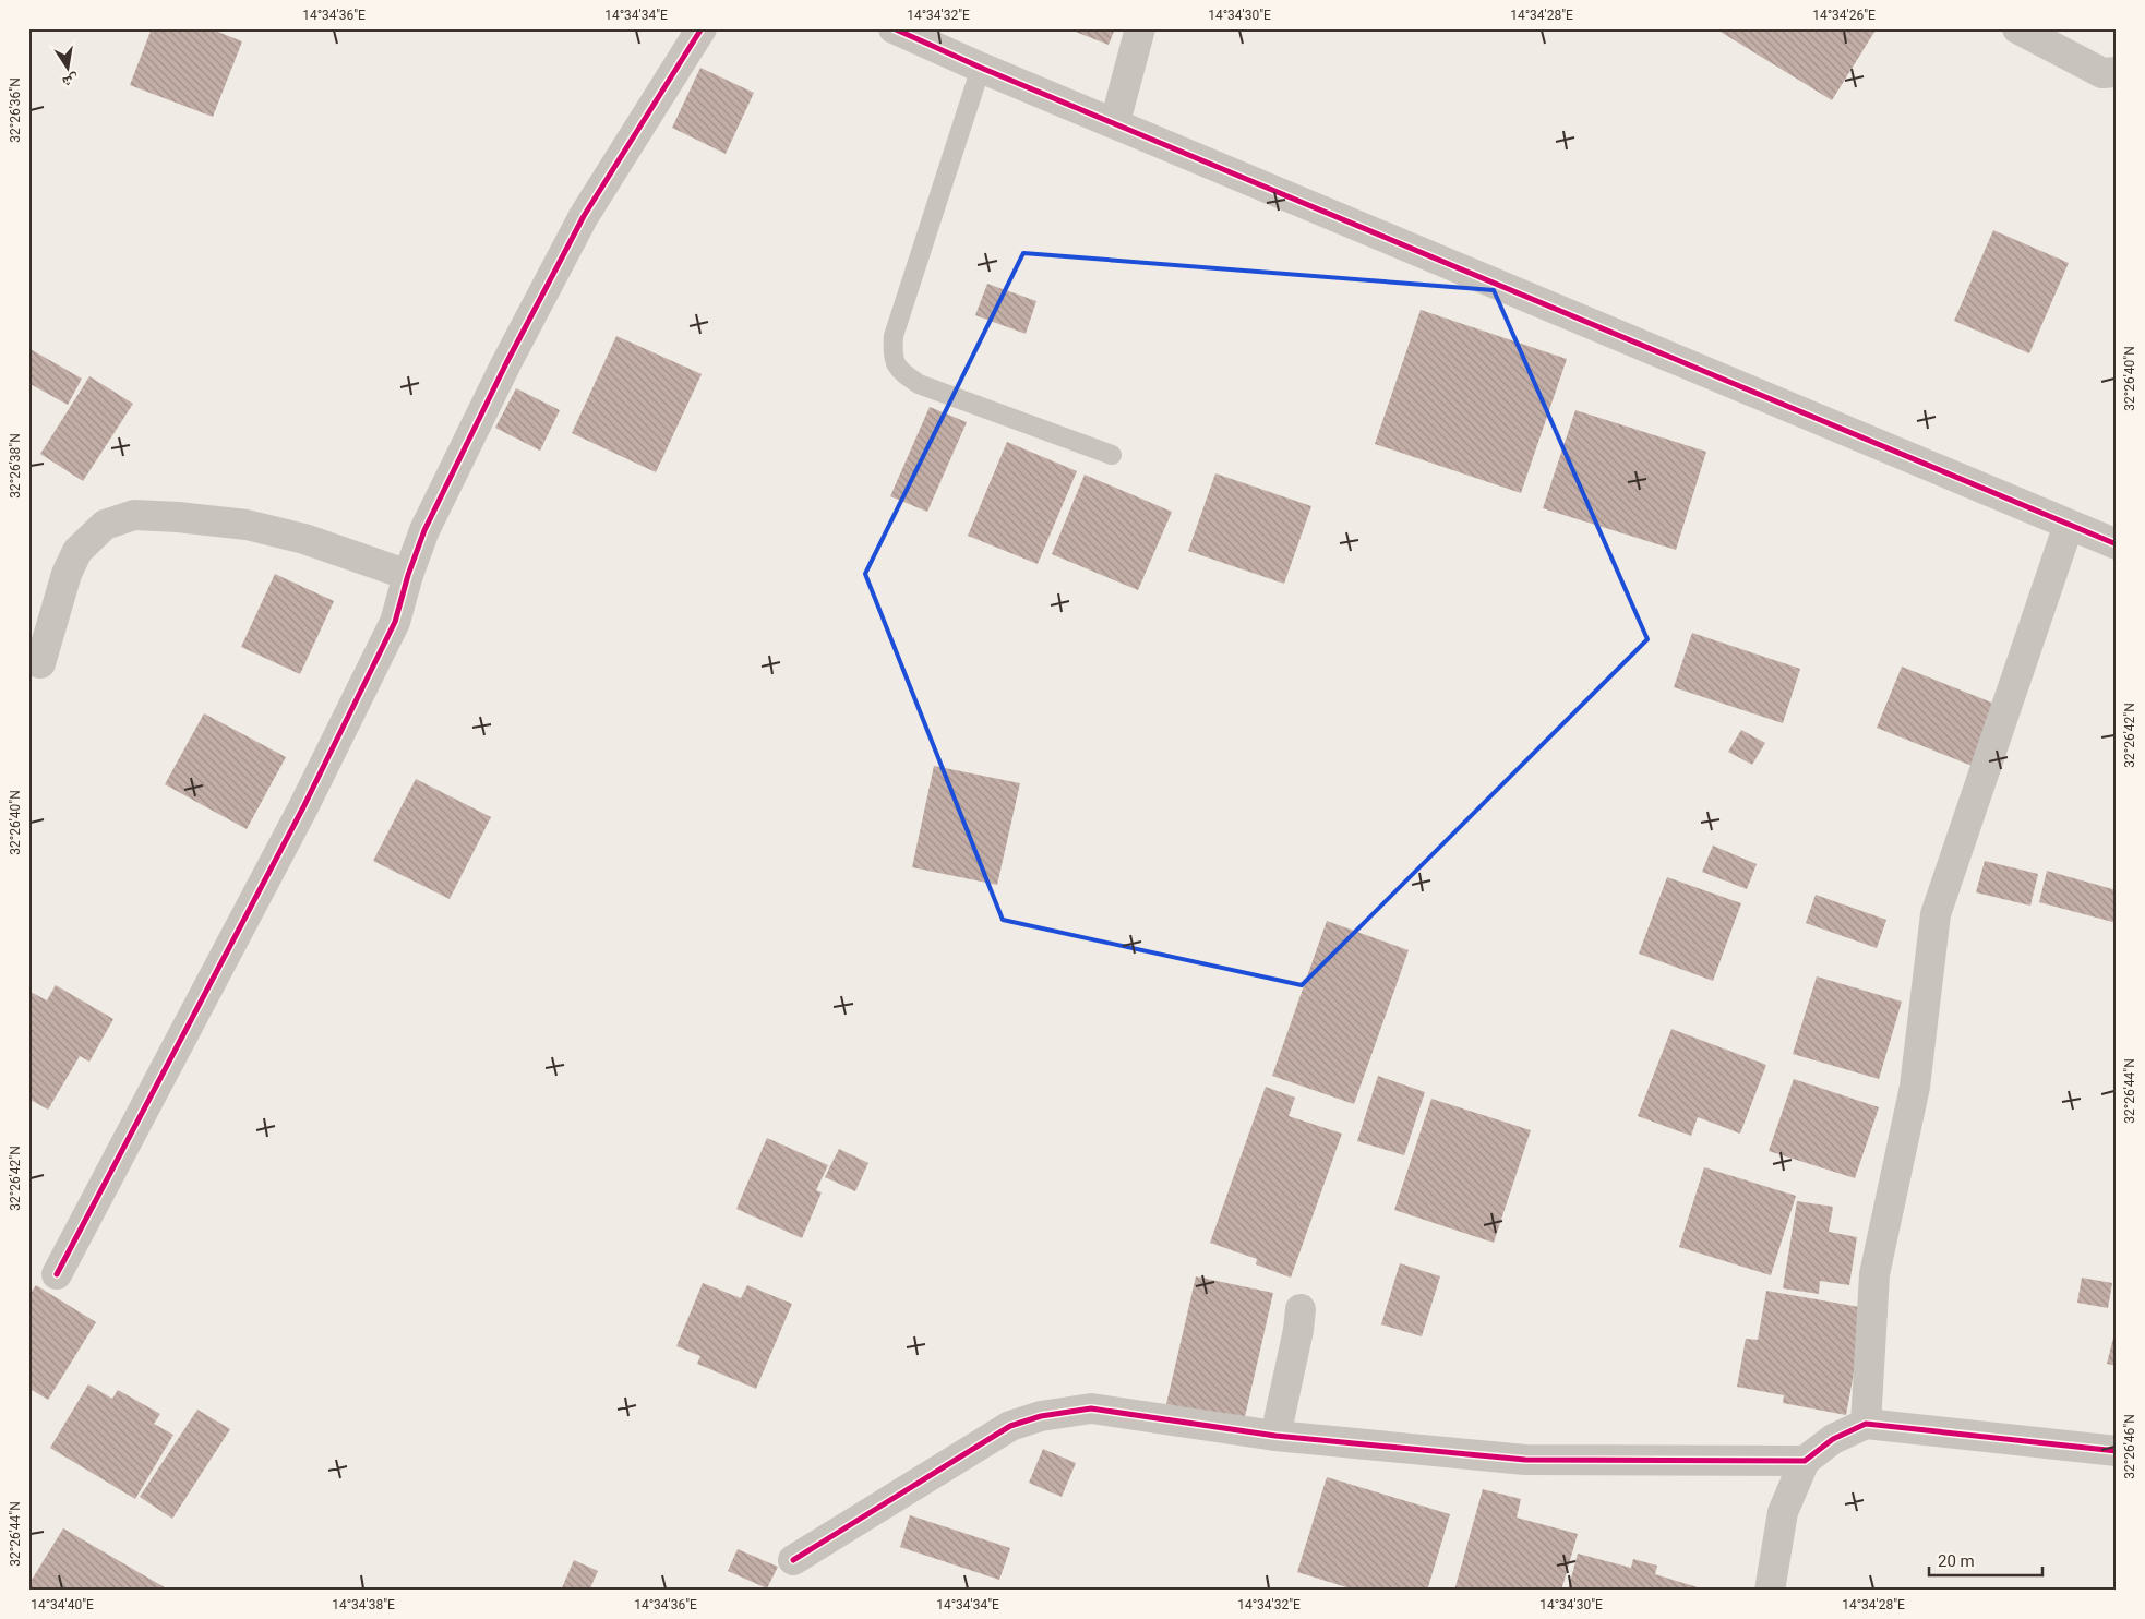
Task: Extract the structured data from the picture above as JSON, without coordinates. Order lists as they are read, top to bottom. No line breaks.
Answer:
{"scale_bar":"20 m","north":"bottom","coordinates":["14°34'36\"E","14°34'34\"E","14°34'32\"E","14°34'30\"E","14°34'28\"E","14°34'26\"E","32°26'36\"N","32°26'40\"N","32°26'38\"N","32°26'42\"N","32°26'44\"N","32°26'46\"N","14°34'40\"E","14°34'38\"E"]}
